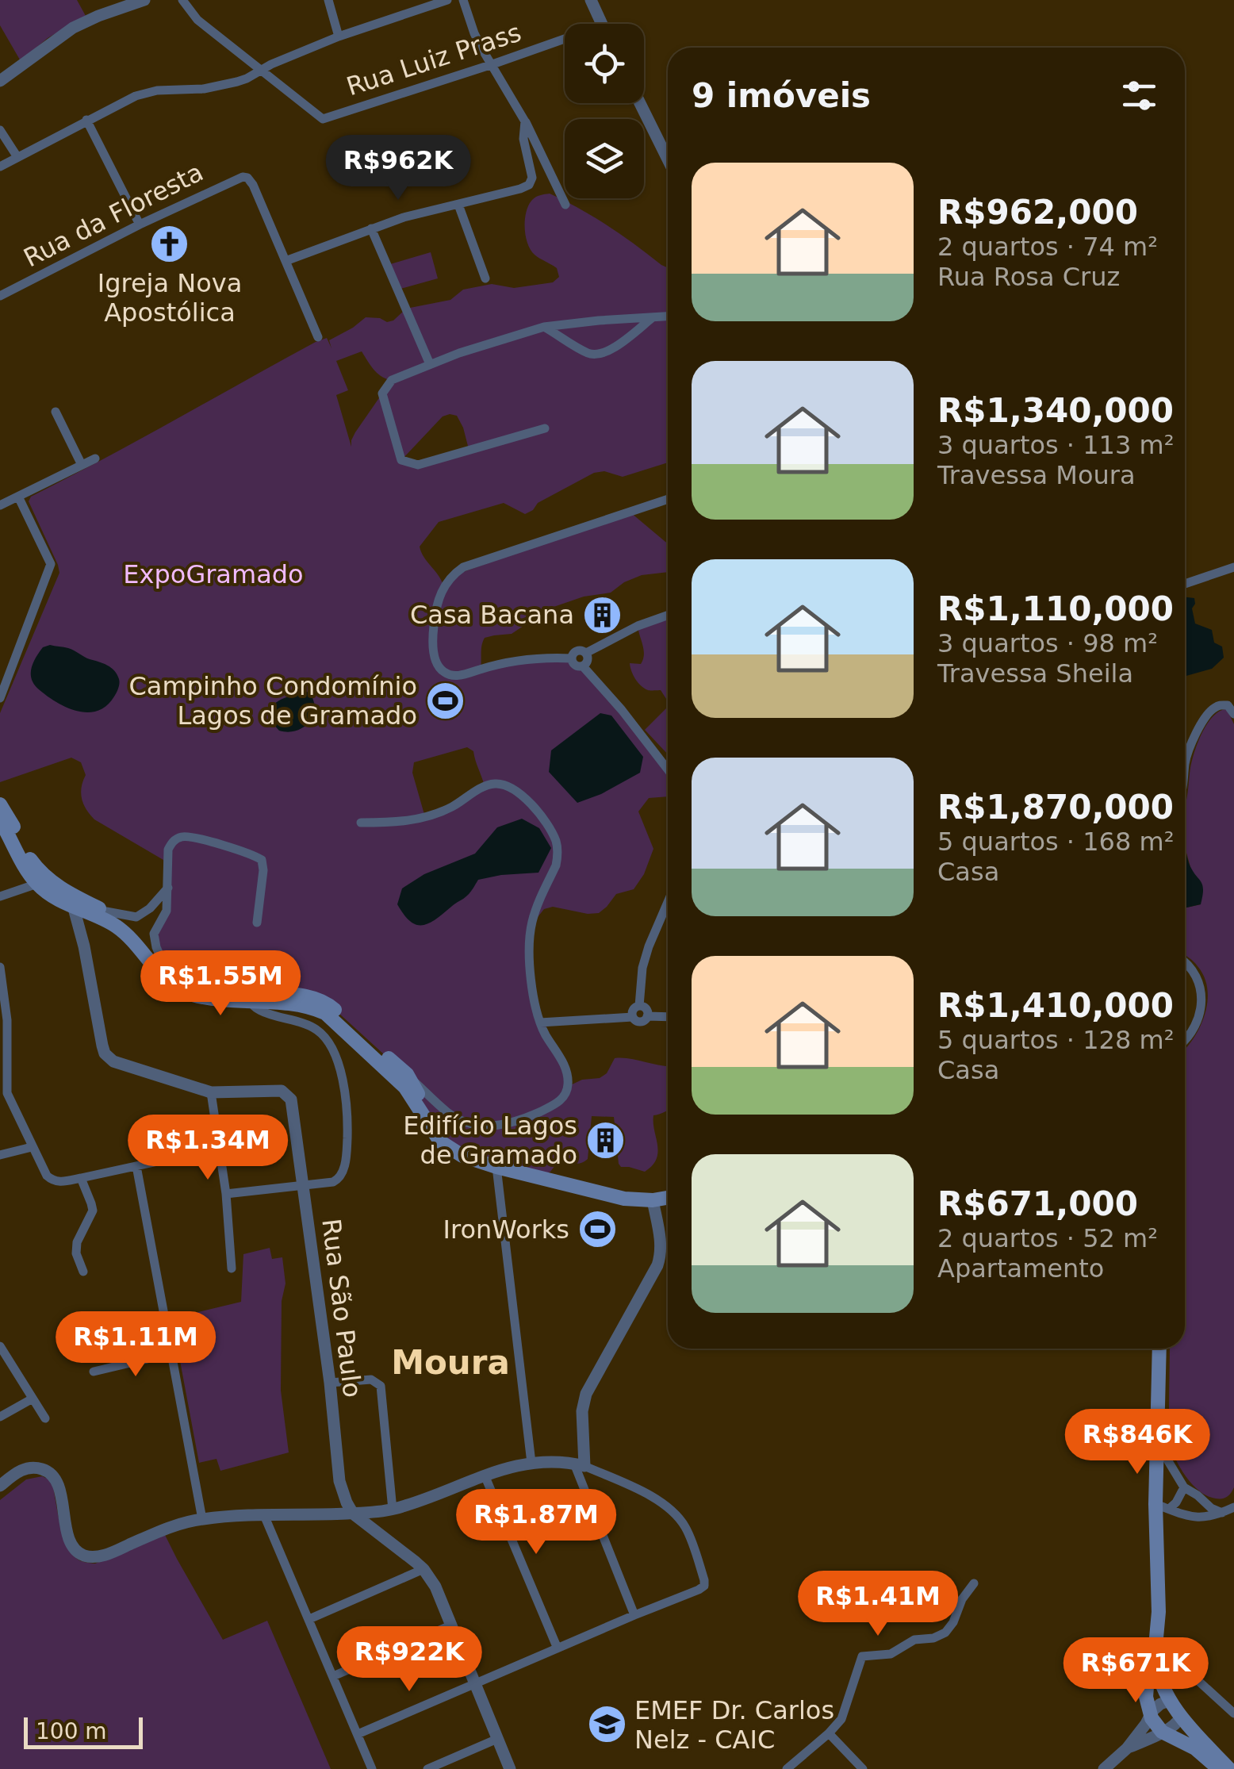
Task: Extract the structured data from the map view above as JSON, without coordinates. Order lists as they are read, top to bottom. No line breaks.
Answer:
{"streets":{"street":["Rua Luiz Prass","Rua da Floresta","Rua São Paulo"]},"districts":["Moura"],"parks":["ExpoGramado"],"places":{"church":["Igreja Nova Apostólica"],"building":["Casa Bacana","Edifício Lagos de Gramado"],"sports":["Campinho Condomínio Lagos de Gramado","IronWorks"],"school or university":["EMEF Dr. Carlos Nelz - CAIC"]},"scale_bar":"100 m","page":{"heading":"9 imóveis","price":["R$962K","R$1.55M","R$1.34M","R$1.11M","R$846K","R$1.87M","R$1.41M","R$922K","R$671K"],"list":[{"name":"R$962,000","note":"2 quartos · 74 m² · Rua Rosa Cruz"},{"name":"R$1,340,000","note":"3 quartos · 113 m² · Travessa Moura"},{"name":"R$1,110,000","note":"3 quartos · 98 m² · Travessa Sheila"},{"name":"R$1,870,000","note":"5 quartos · 168 m² · Casa"},{"name":"R$1,410,000","note":"5 quartos · 128 m² · Casa"},{"name":"R$671,000","note":"2 quartos · 52 m² · Apartamento"}],"scale":"100 m"}}
